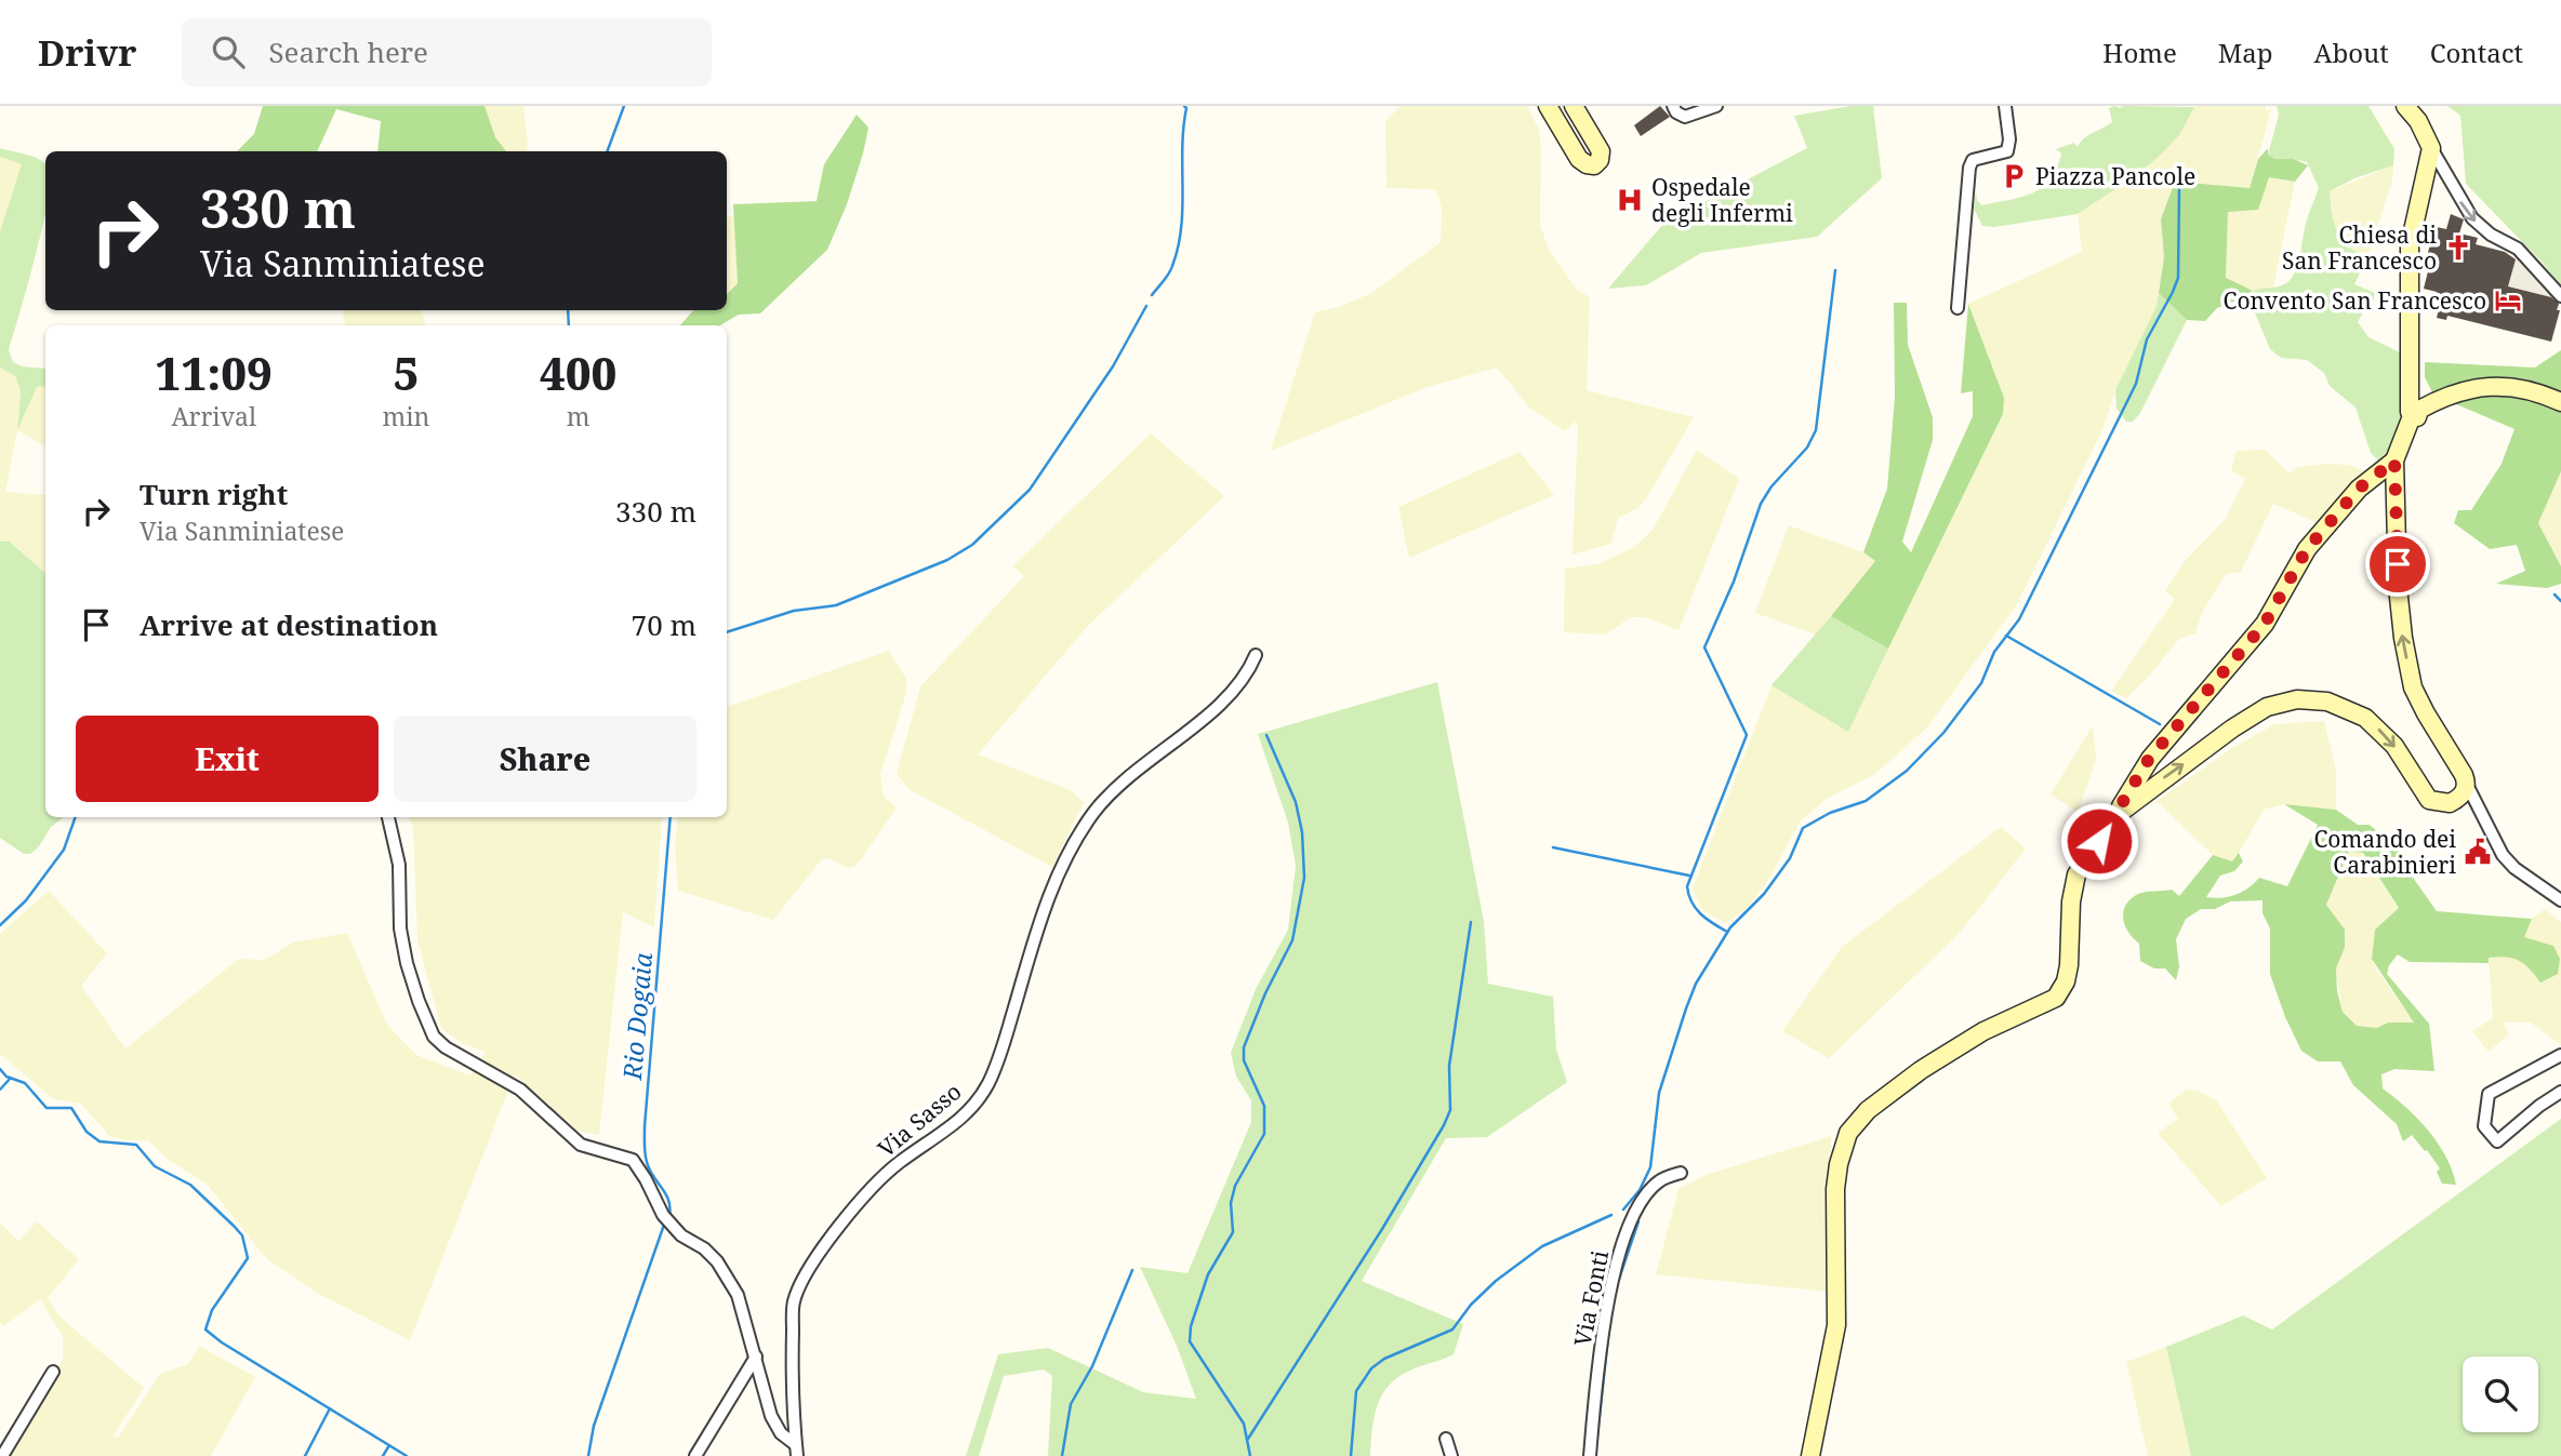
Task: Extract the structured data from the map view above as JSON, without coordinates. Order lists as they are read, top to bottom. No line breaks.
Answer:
{"streets":{"street":["Via Sasso","Via Fonti"]},"water":["Rio Dogaia"],"places":{"parking":["Piazza Pancole"],"hospital":["Ospedale degli Infermi"],"church":["Chiesa di San Francesco"],"hotel":["Convento San Francesco"],"public building":["Comando dei Carabinieri"]},"page":{"header":"Drivr","search":"Search here","nav":["Home","Map","About","Contact"],"turn":["330 m","Via Sanminiatese"],"eta":["11:09","Arrival","5","min","400","m"],"list":[{"name":"Turn right","note":"Via Sanminiatese","value":"330 m"},{"name":"Arrive at destination","value":"70 m"}],"buttons":["Exit","Share"]}}
